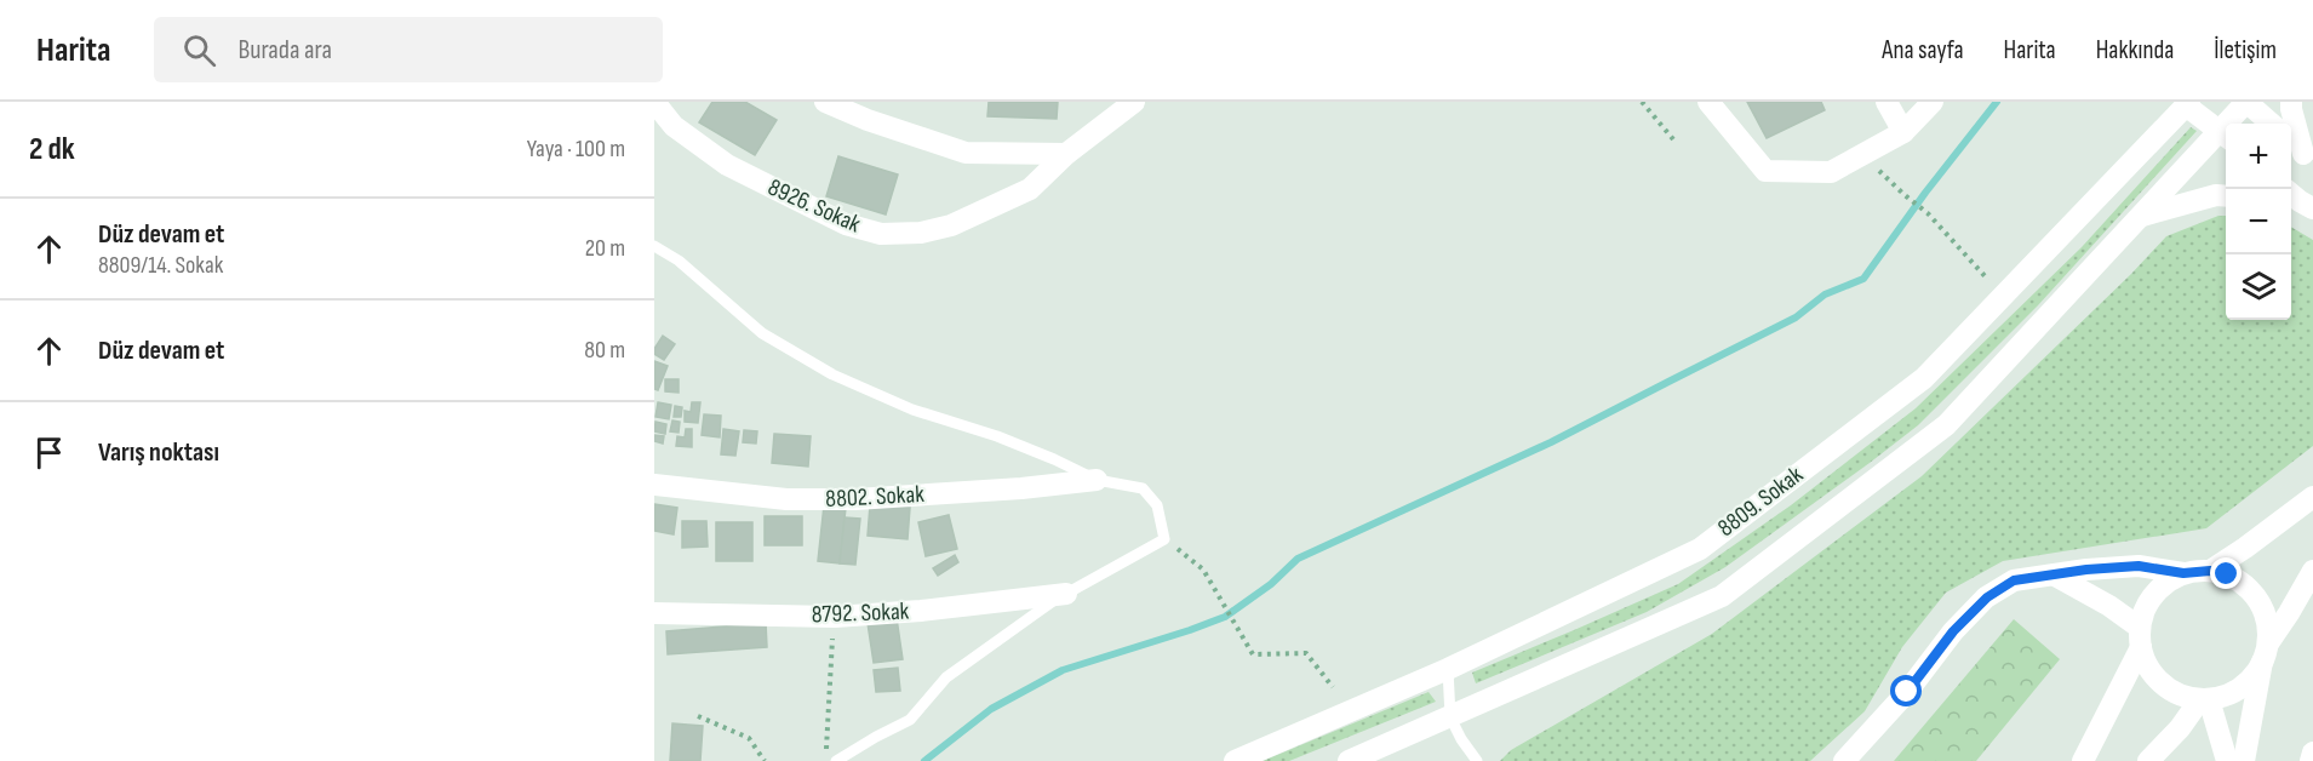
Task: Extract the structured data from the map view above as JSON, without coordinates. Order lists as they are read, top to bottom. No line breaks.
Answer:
{"streets":{"street":["8926. Sokak","8802. Sokak","8809. Sokak","8792. Sokak"]},"page":{"header":"Harita","search":"Burada ara","nav":["Ana sayfa","Harita","Hakkında","İletişim"],"heading":["2 dk","Yaya · 100 m"],"map_buttons":["+","−"],"list":[["Düz devam et","8809/14. Sokak","20 m"],["Düz devam et","80 m"],"Varış noktası"]}}
